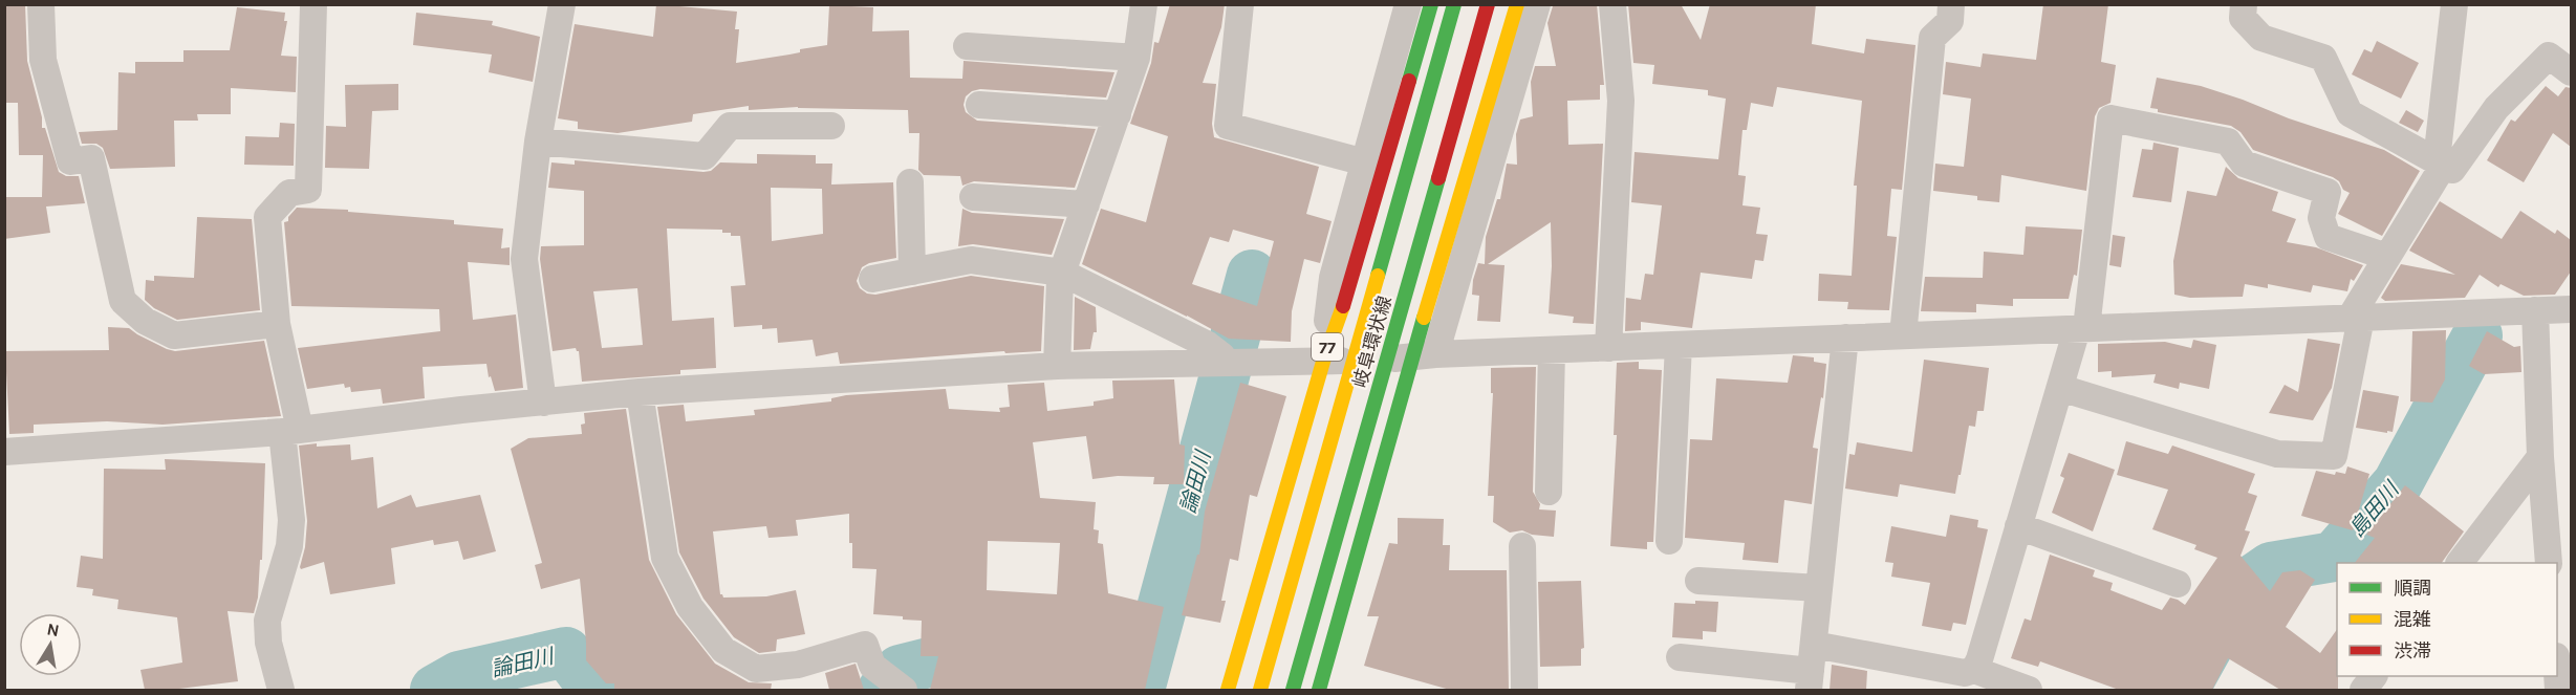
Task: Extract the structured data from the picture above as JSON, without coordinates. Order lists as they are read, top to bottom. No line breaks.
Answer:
{"streets":{"main road":["岐阜環状線","77"]},"water":["論田川","島田川"],"legend":["順調","混雑","渋滞"],"north":"top"}
